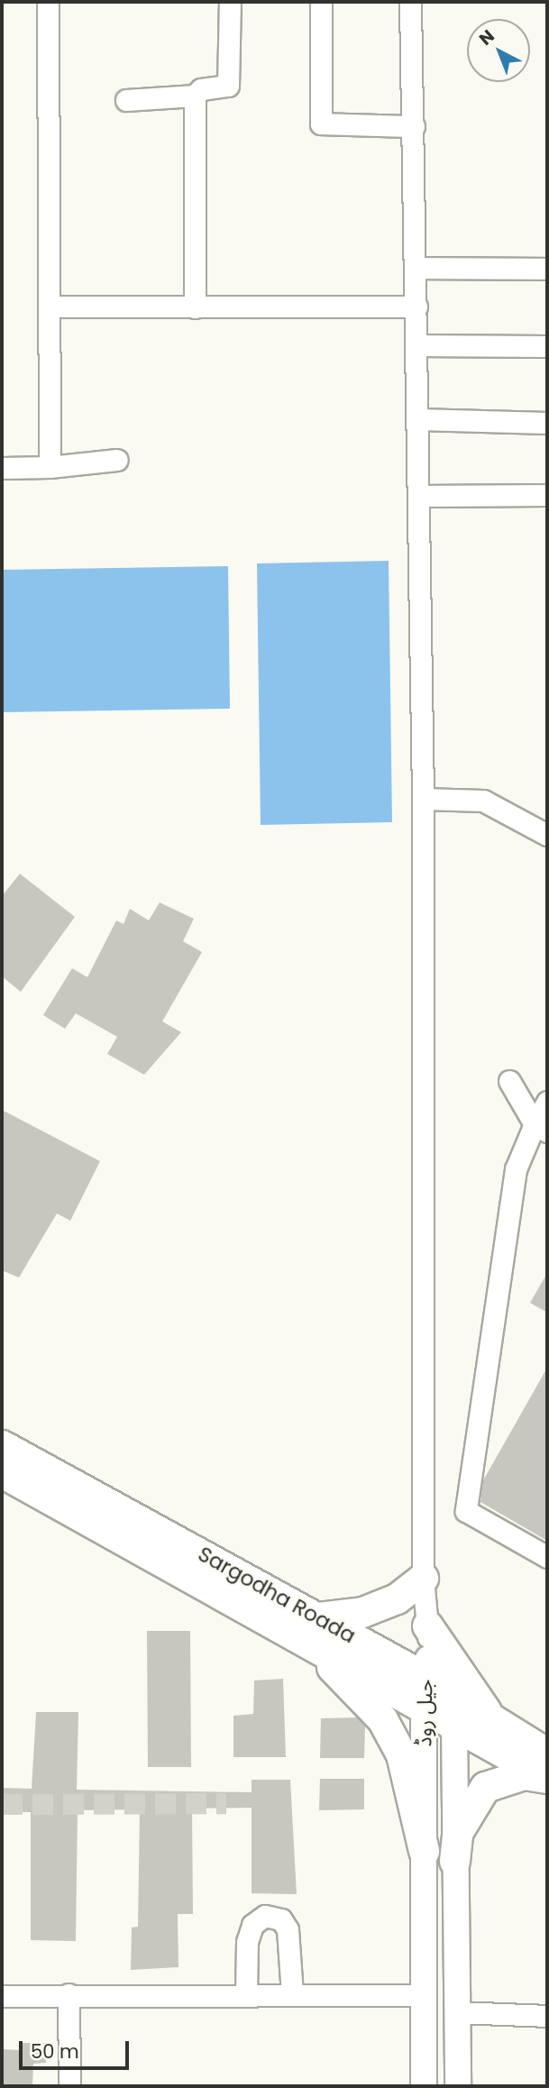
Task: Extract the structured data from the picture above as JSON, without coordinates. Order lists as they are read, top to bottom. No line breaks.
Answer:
{"streets":{"highway":["Sargodha Roada"],"main road":["جیل روڈ"]},"crossings":[["Sargodha Roada","جیل روڈ"]],"scale_bar":"50 m","north":"top left"}
